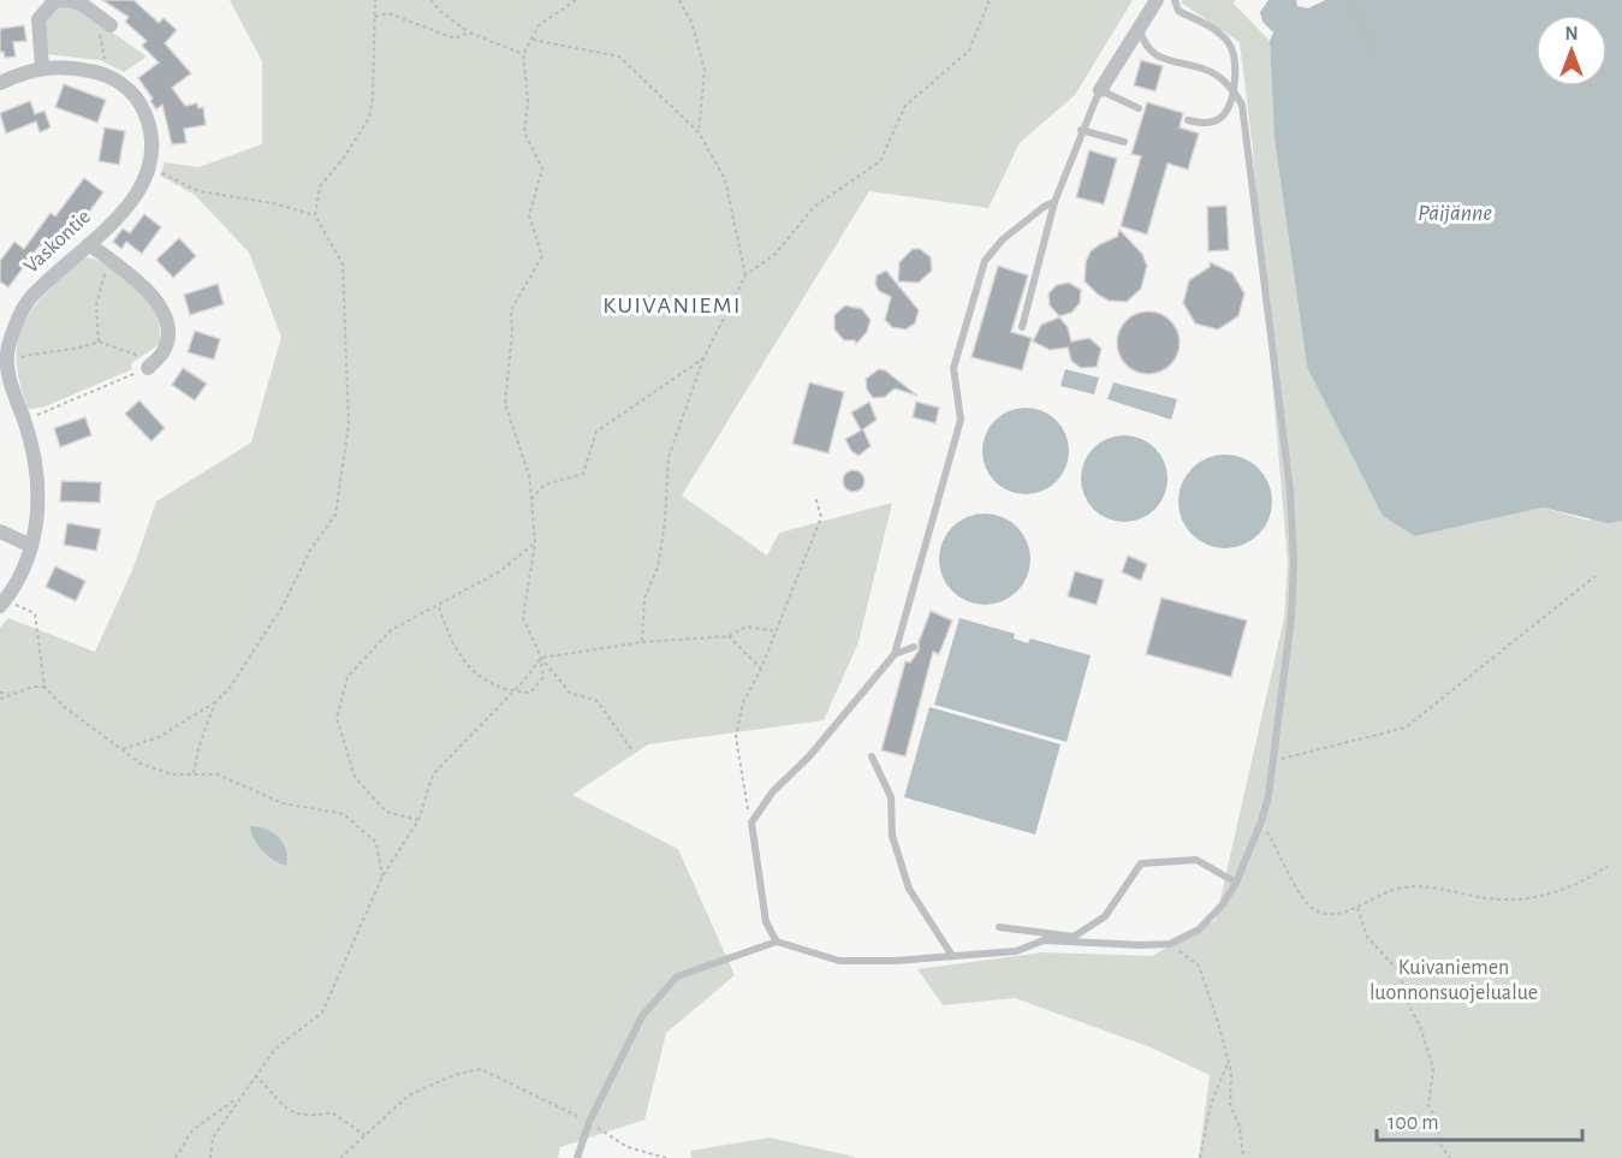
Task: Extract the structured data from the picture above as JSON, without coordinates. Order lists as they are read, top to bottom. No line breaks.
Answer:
{"streets":{"street":["Vaskontie"]},"districts":["KUIVANIEMI"],"water":["Päijänne"],"parks":["Kuivaniemen luonnonsuojelualue"],"scale_bar":"100 m","north":"top"}
